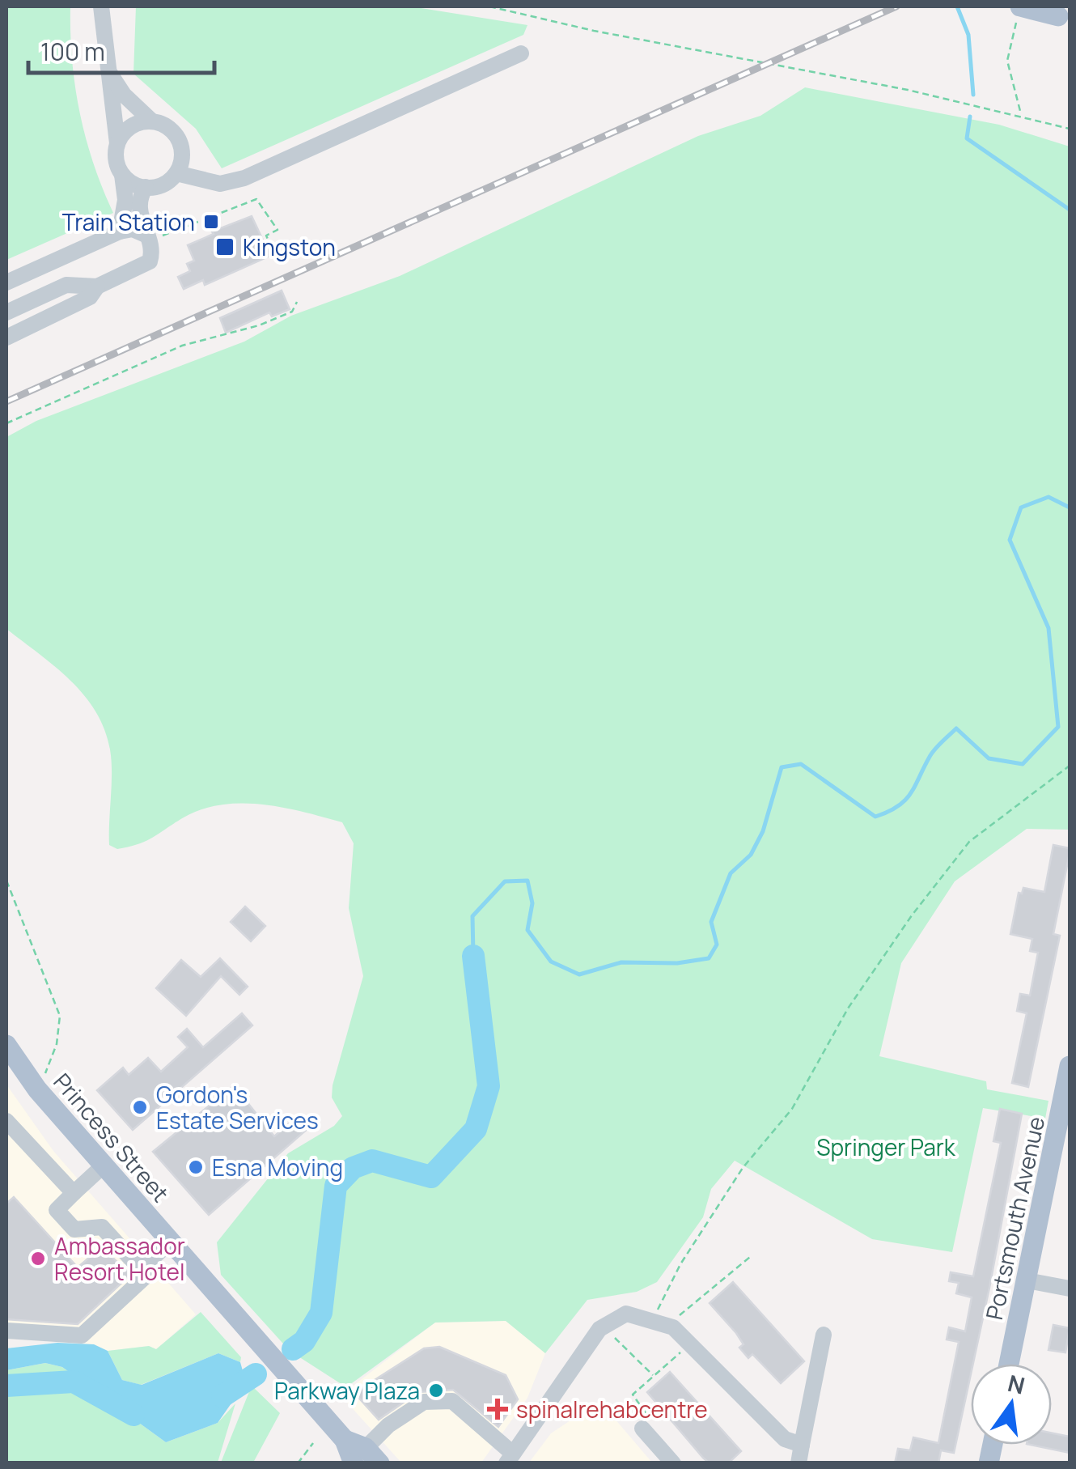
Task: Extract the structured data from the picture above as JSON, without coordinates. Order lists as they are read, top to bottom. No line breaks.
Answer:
{"streets":{"main road":["Princess Street","Portsmouth Avenue"]},"parks":["Springer Park"],"places":{"transit":["Train Station","Kingston"],"other":["Gordon's Estate Services","Esna Moving","Ambassador Resort Hotel","Parkway Plaza"],"health":["spinalrehabcentre"]},"scale_bar":"100 m","north":"top"}
